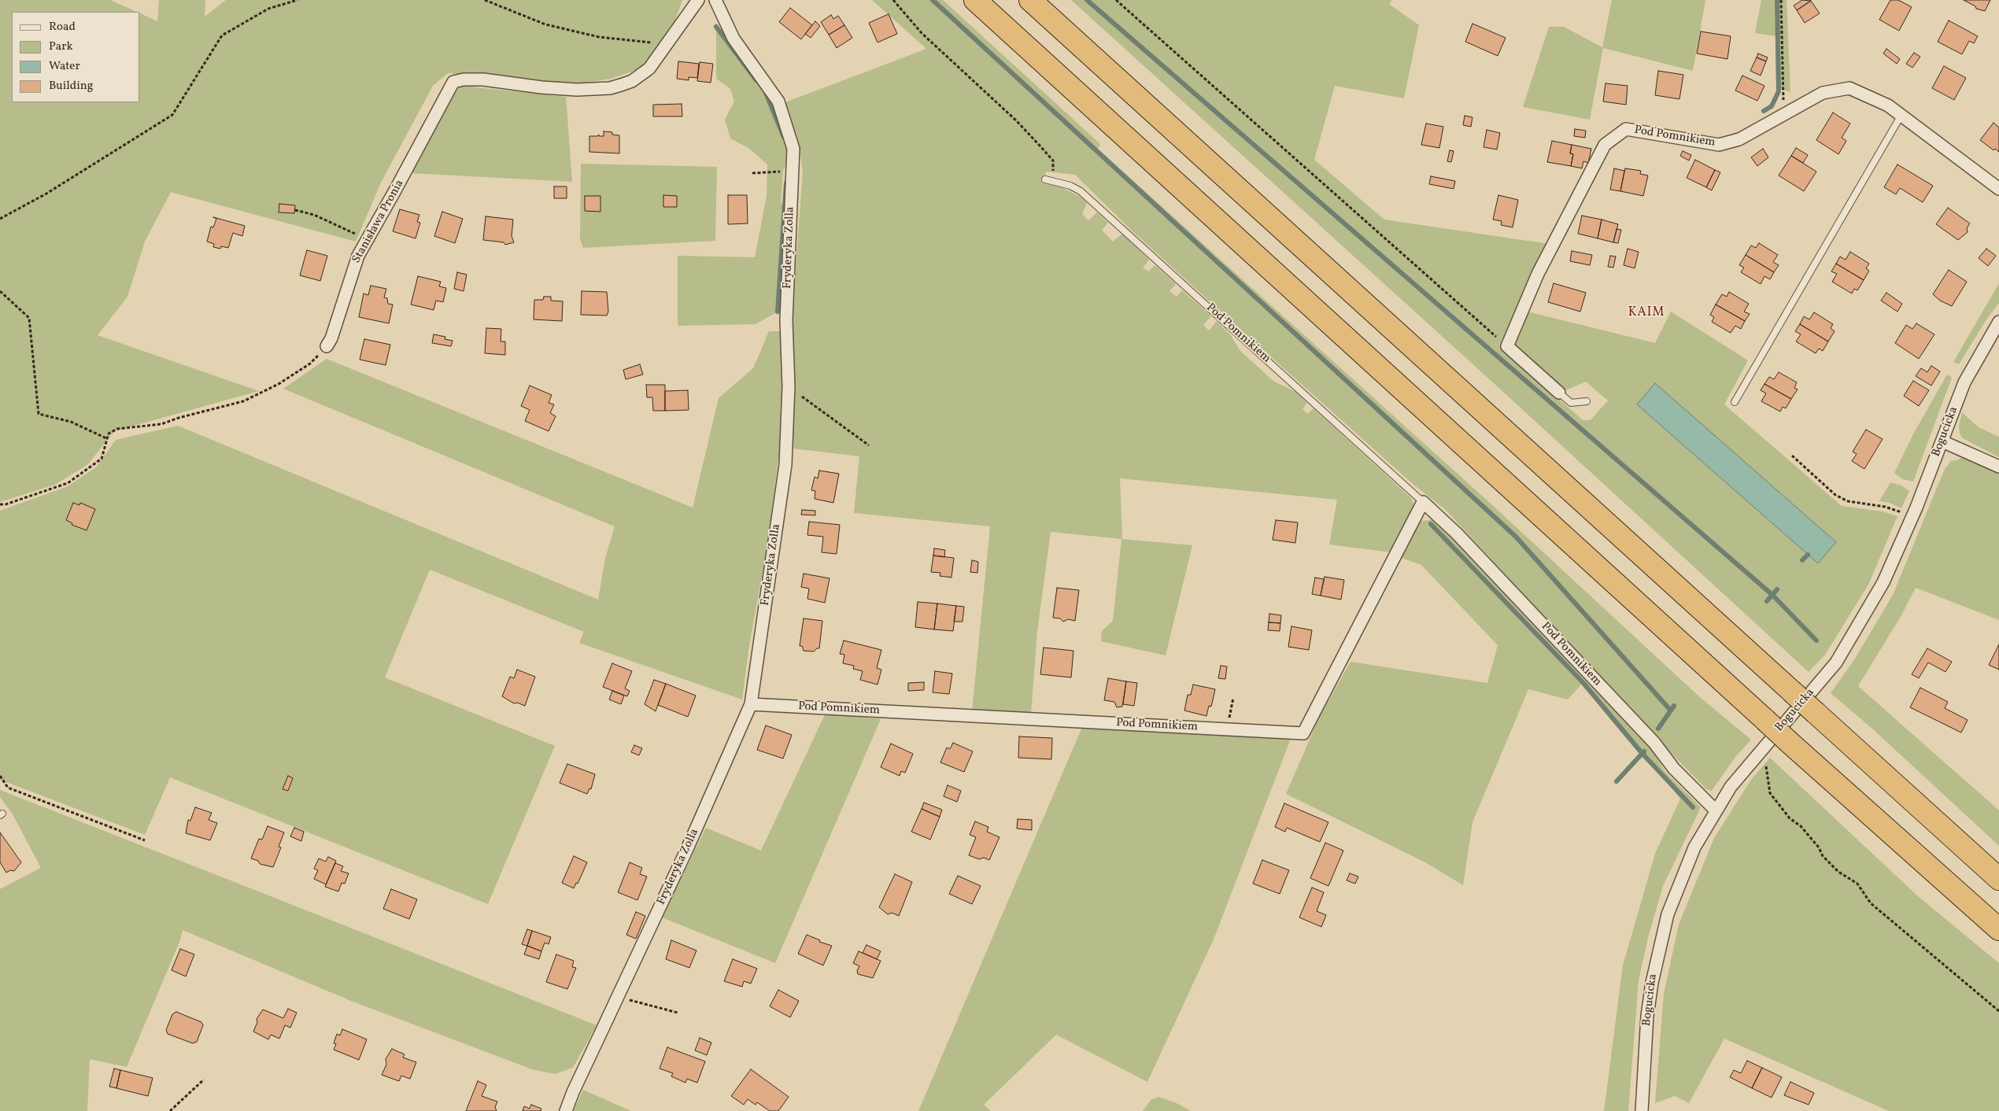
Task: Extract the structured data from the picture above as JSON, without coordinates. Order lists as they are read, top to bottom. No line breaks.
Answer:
{"streets":{"street":["Pod Pomnikiem","Stanisława Pronia","Fryderyka Zolla","Bogucicka"]},"crossings":[["Pod Pomnikiem","Fryderyka Zolla"],["Pod Pomnikiem","Bogucicka"]],"districts":["KAIM"],"legend":["Road","Park","Water","Building"]}
